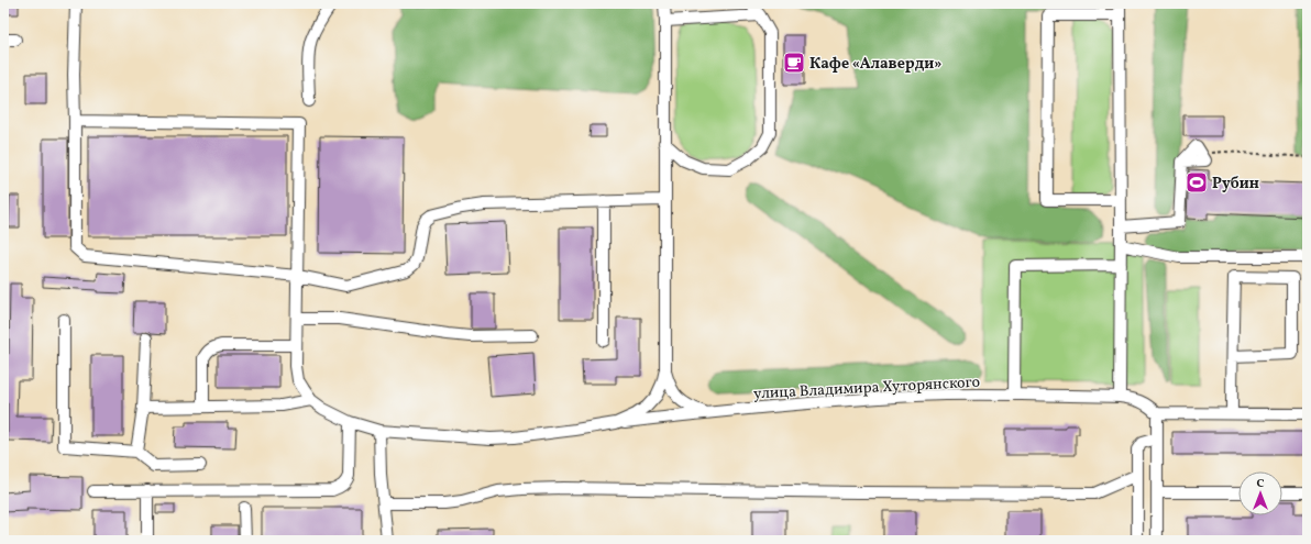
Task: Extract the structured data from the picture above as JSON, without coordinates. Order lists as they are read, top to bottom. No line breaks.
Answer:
{"streets":{"street":["улица Владимира Хуторянского"]},"places":{"cafe":["Кафе «Алаверди»"],"sports":["Рубин"]},"north":"top"}
